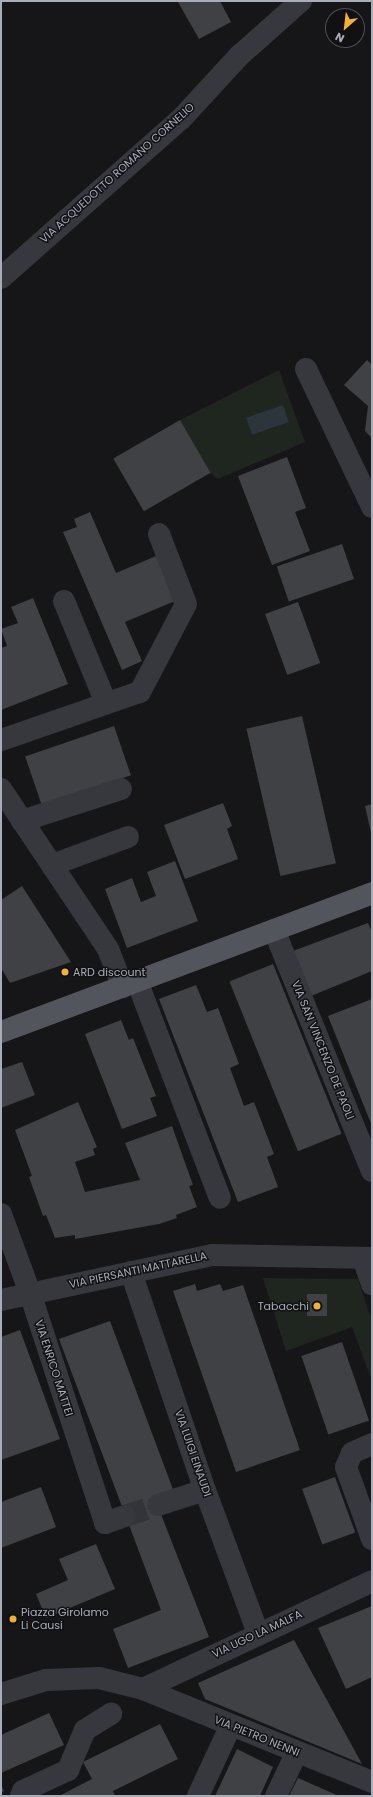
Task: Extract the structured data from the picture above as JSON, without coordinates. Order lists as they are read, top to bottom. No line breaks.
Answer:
{"streets":{"street":["VIA ACQUEDOTTO ROMANO CORNELIO","VIA SAN VINCENZO DE PAOLI","VIA PIERSANTI MATTARELLA","VIA ENRICO MATTEI","VIA LUIGI EINAUDI","VIA UGO LA MALFA","VIA PIETRO NENNI"]},"crossings":[["VIA PIERSANTI MATTARELLA","VIA ENRICO MATTEI"],["VIA PIERSANTI MATTARELLA","VIA LUIGI EINAUDI"],["VIA LUIGI EINAUDI","VIA UGO LA MALFA"],["VIA UGO LA MALFA","VIA PIETRO NENNI"]],"places":["ARD discount","Tabacchi","Piazza Girolamo Li Causi"],"north":"bottom left"}
